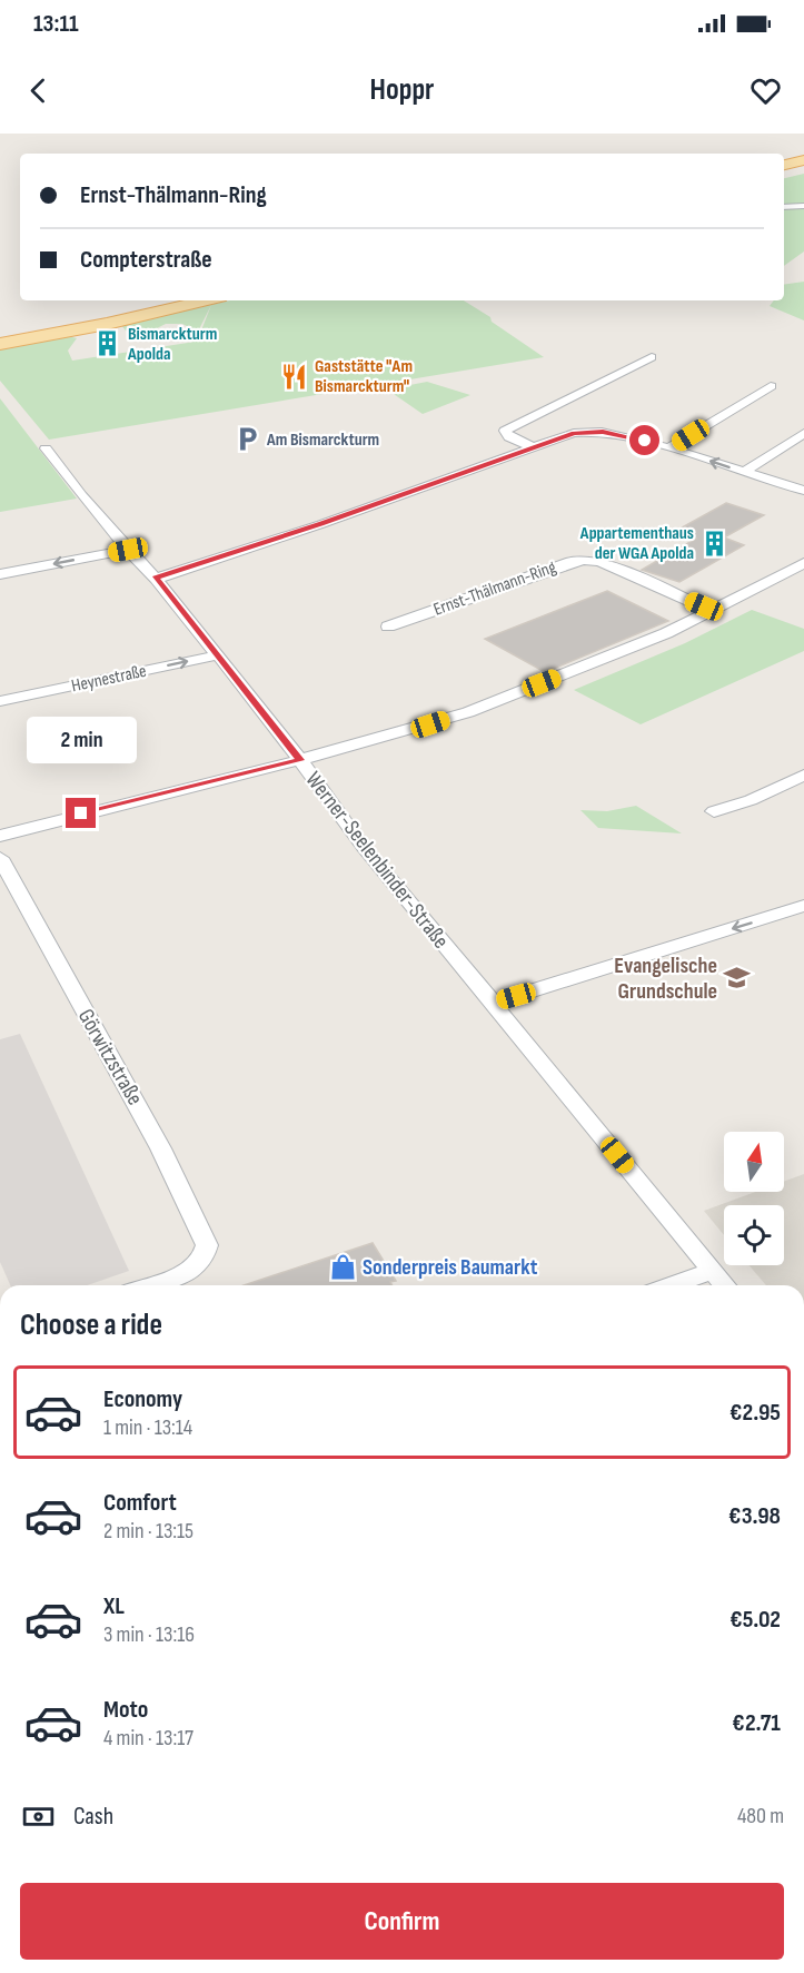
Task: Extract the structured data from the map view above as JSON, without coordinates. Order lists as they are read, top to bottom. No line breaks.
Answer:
{"streets":{"street":["Ernst-Thälmann-Ring","Heynestraße","Werner-Seelenbinder-Straße","Görwitzstraße"]},"crossings":[["Heynestraße","Werner-Seelenbinder-Straße"]],"places":{"building":["Bismarckturm Apolda","Appartementhaus der WGA Apolda"],"restaurant":["Gaststätte \"Am Bismarckturm\""],"parking":["Am Bismarckturm"],"school or university":["Evangelische Grundschule"],"shop":["Sonderpreis Baumarkt"]},"north":"top","page":{"status":"13:11","header":"Hoppr","banner":["Ernst-Thälmann-Ring","Compterstraße"],"bubble":"2 min","heading":"Choose a ride","list":[{"name":"Economy","note":"1 min · 13:14","value":"€2.95"},{"name":"Comfort","note":"2 min · 13:15","value":"€3.98"},{"name":"XL","note":"3 min · 13:16","value":"€5.02"},{"name":"Moto","note":"4 min · 13:17","value":"€2.71"}],"pay":["Cash","480 m"],"buttons":"Confirm"}}
